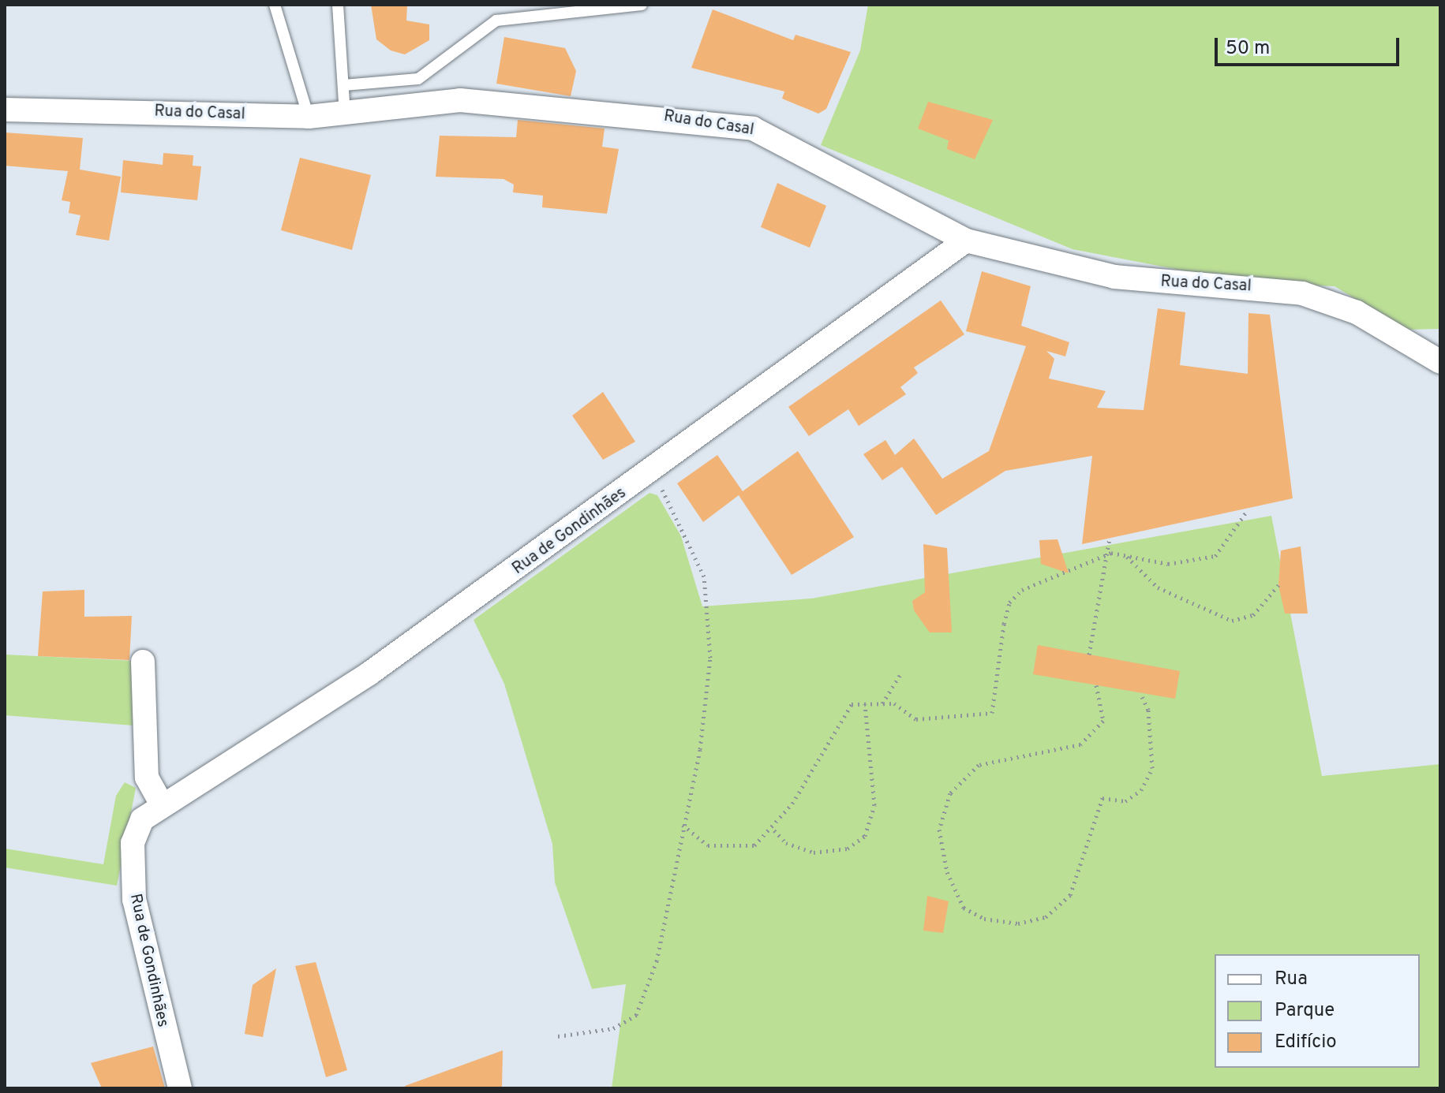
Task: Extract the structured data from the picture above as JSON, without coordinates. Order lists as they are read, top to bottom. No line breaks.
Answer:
{"streets":{"street":["Rua do Casal","Rua de Gondinhães"]},"crossings":[["Rua do Casal","Rua de Gondinhães"]],"legend":["Rua","Parque","Edifício"],"scale_bar":"50 m"}
